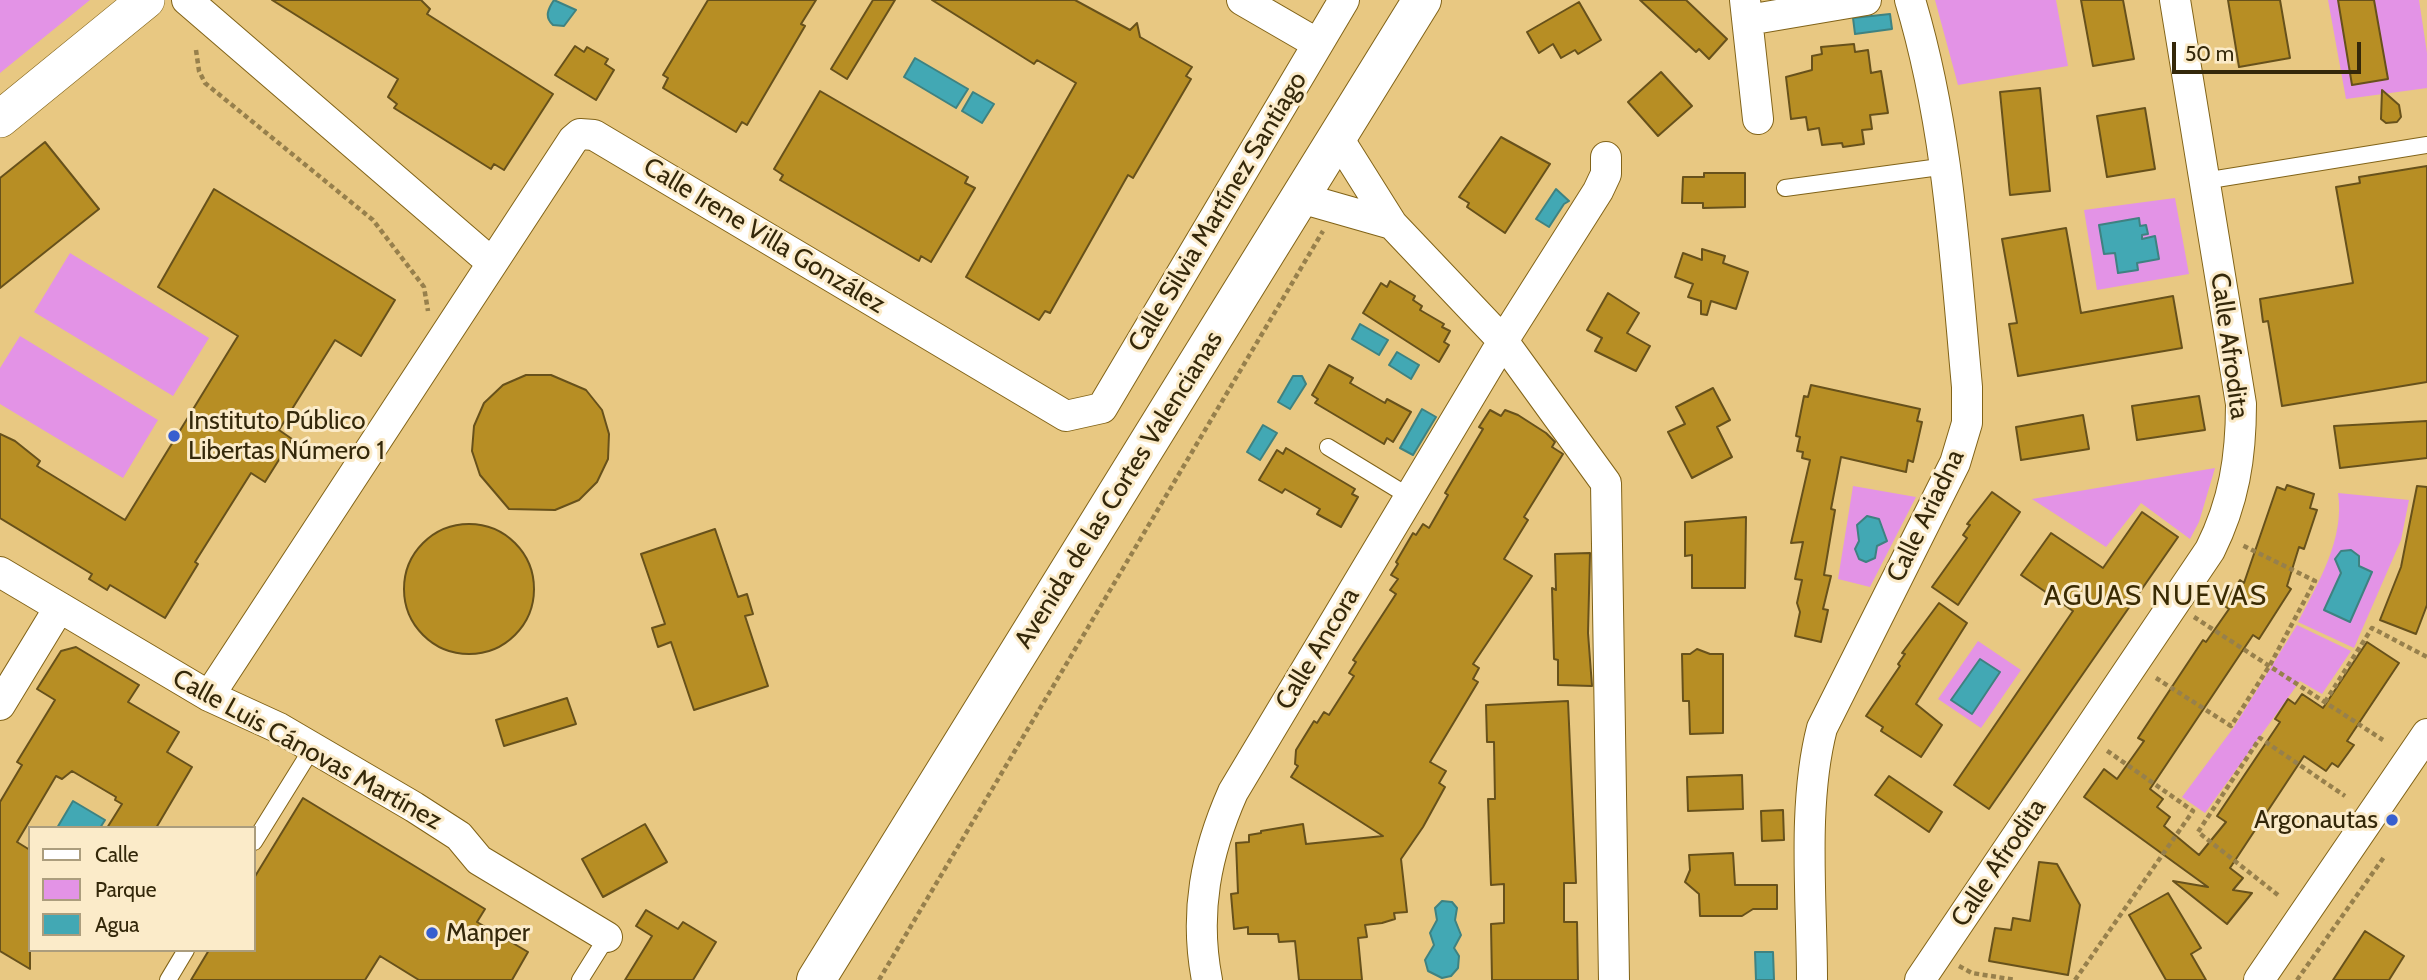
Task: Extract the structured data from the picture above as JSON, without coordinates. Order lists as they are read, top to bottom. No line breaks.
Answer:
{"streets":{"main road":["Avenida de las Cortes Valencianas"],"street":["Calle Silvia Martínez Santiago","Calle Irene Villa González","Calle Afrodita","Calle Ariadna","Calle Ancora","Calle Luis Cánovas Martínez"]},"crossings":[["Calle Silvia Martínez Santiago","Calle Irene Villa González"]],"districts":["AGUAS NUEVAS"],"places":["Instituto Público Libertas Número 1","Argonautas","Manper"],"legend":["Calle","Parque","Agua"],"scale_bar":"50 m"}
